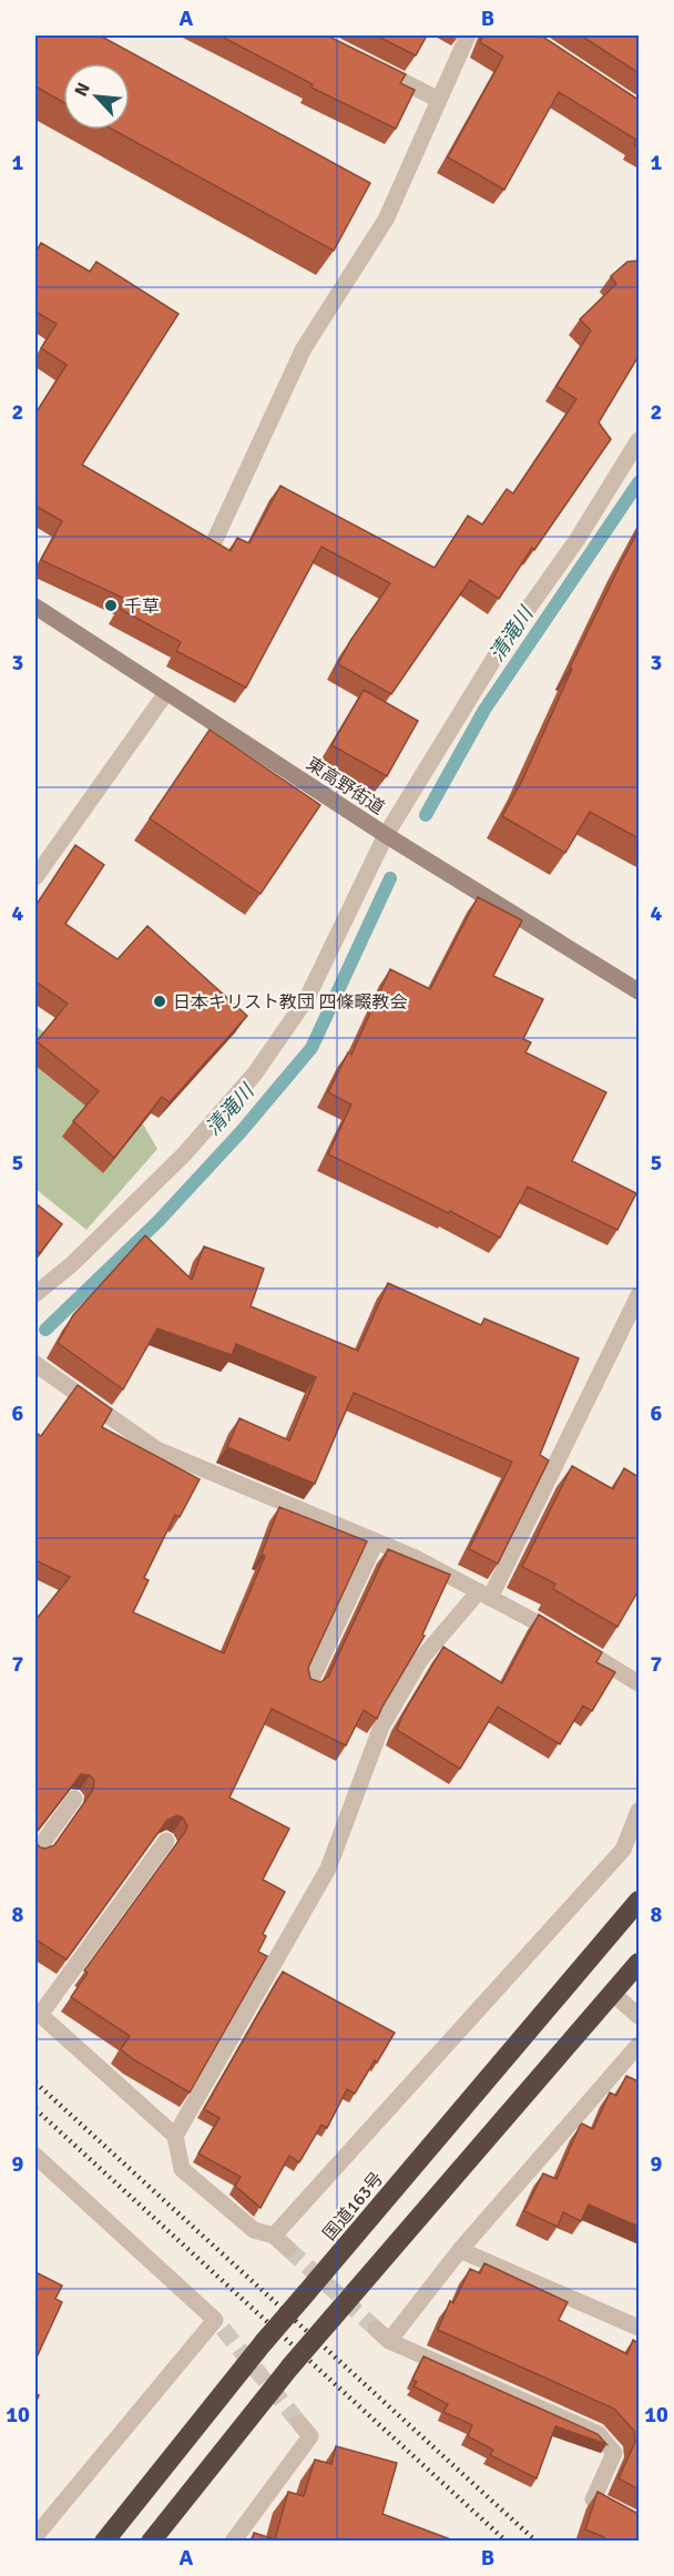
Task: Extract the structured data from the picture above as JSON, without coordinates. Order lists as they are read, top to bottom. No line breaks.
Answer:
{"streets":{"highway":["国道163号"],"street":["東高野街道"]},"water":["清滝川"],"places":["千草","日本キリスト教団 四條畷教会"],"north":"top left","grid":{"columns":["A","B"],"rows":["1","2","3","4","5","6","7","8","9","10"]}}
